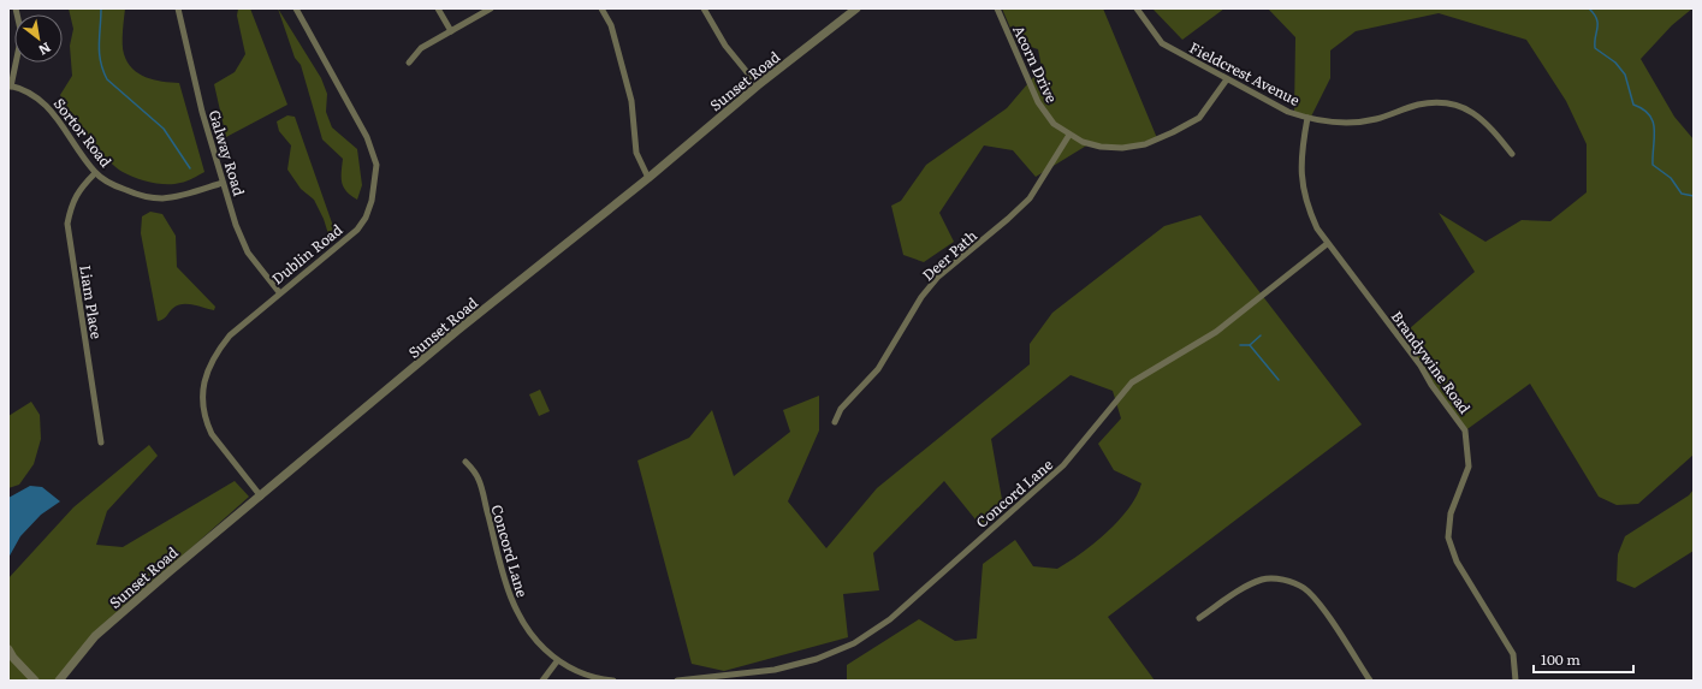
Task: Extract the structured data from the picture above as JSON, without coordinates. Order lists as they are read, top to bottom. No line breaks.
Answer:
{"streets":{"street":["Acorn Drive","Fieldcrest Avenue","Sunset Road","Sortor Road","Galway Road","Dublin Road","Deer Path","Liam Place","Brandywine Road","Concord Lane"]},"crossings":[["Acorn Drive","Fieldcrest Avenue"],["Acorn Drive","Deer Path"],["Fieldcrest Avenue","Brandywine Road"],["Sunset Road","Dublin Road"],["Sortor Road","Galway Road"],["Sortor Road","Liam Place"],["Galway Road","Dublin Road"],["Brandywine Road","Concord Lane"]],"scale_bar":"100 m","north":"bottom right"}
